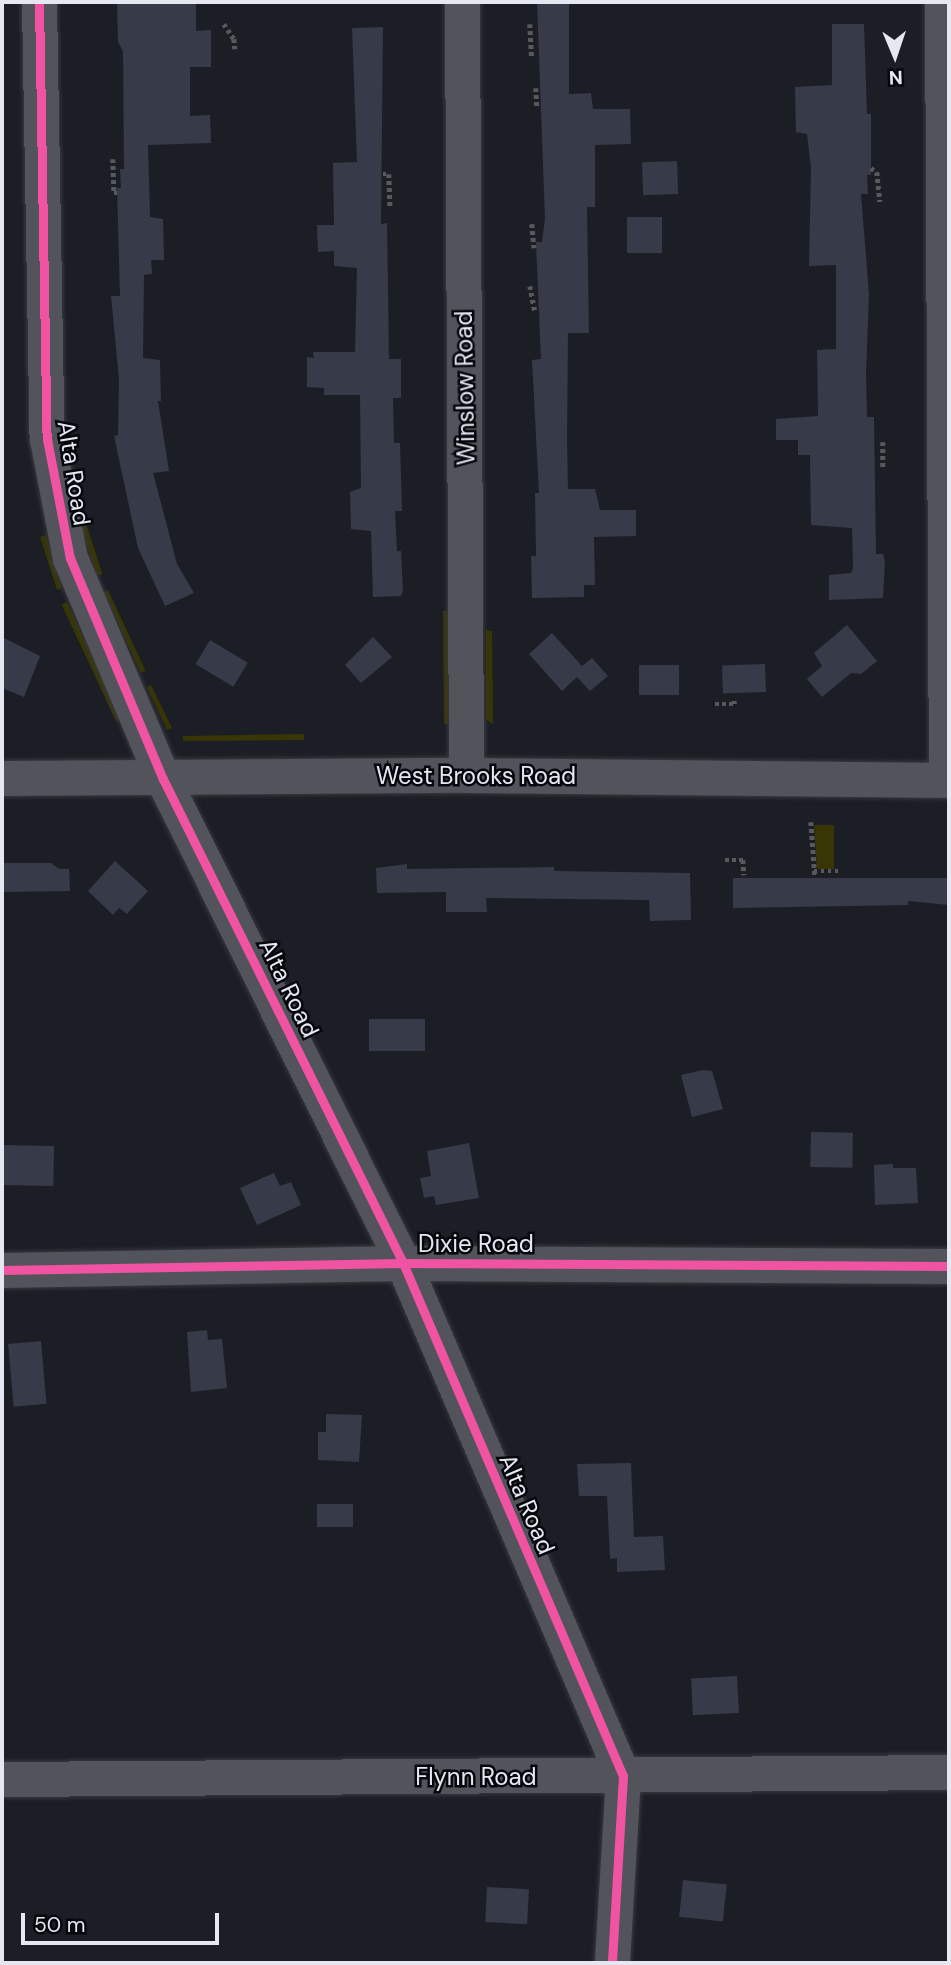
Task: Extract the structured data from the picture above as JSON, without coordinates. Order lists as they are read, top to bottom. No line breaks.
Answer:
{"streets":{"street":["Winslow Road","Alta Road","West Brooks Road","Dixie Road","Flynn Road"]},"crossings":[["Winslow Road","West Brooks Road"],["Alta Road","West Brooks Road"],["Alta Road","Dixie Road"],["Alta Road","Flynn Road"]],"scale_bar":"50 m","north":"bottom"}
